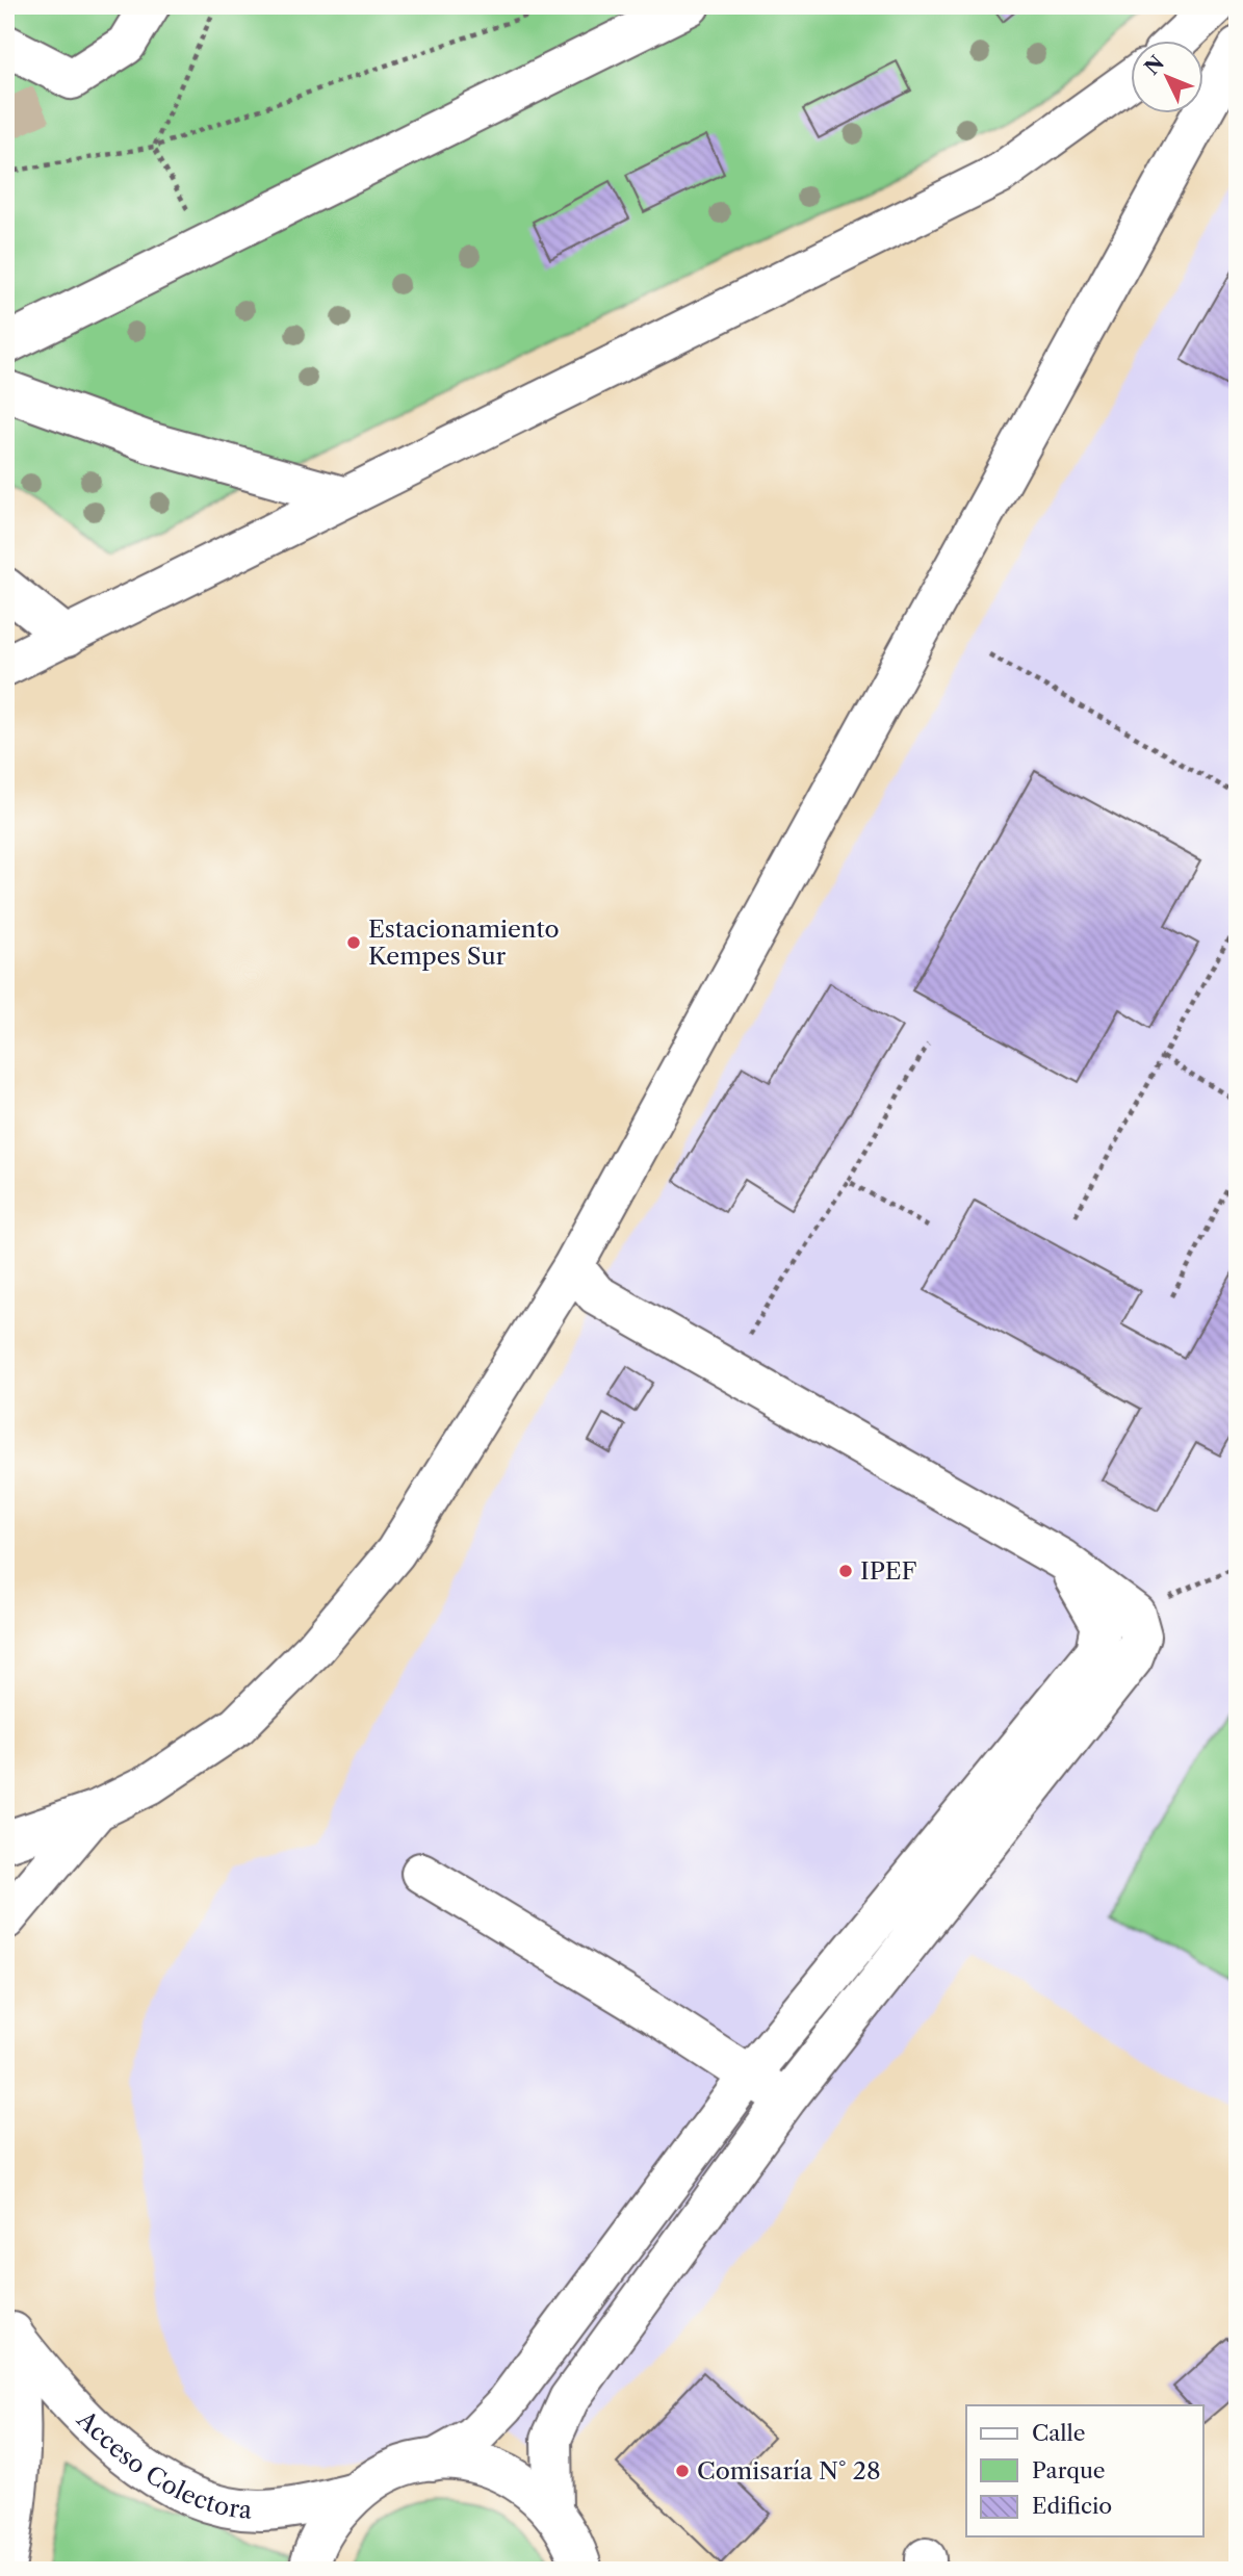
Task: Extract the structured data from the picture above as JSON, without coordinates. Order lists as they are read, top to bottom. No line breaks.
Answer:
{"streets":{"main road":["Acceso Colectora"]},"places":["Estacionamiento Kempes Sur","IPEF","Comisaría N° 28"],"legend":["Calle","Parque","Edificio"],"north":"top left"}
